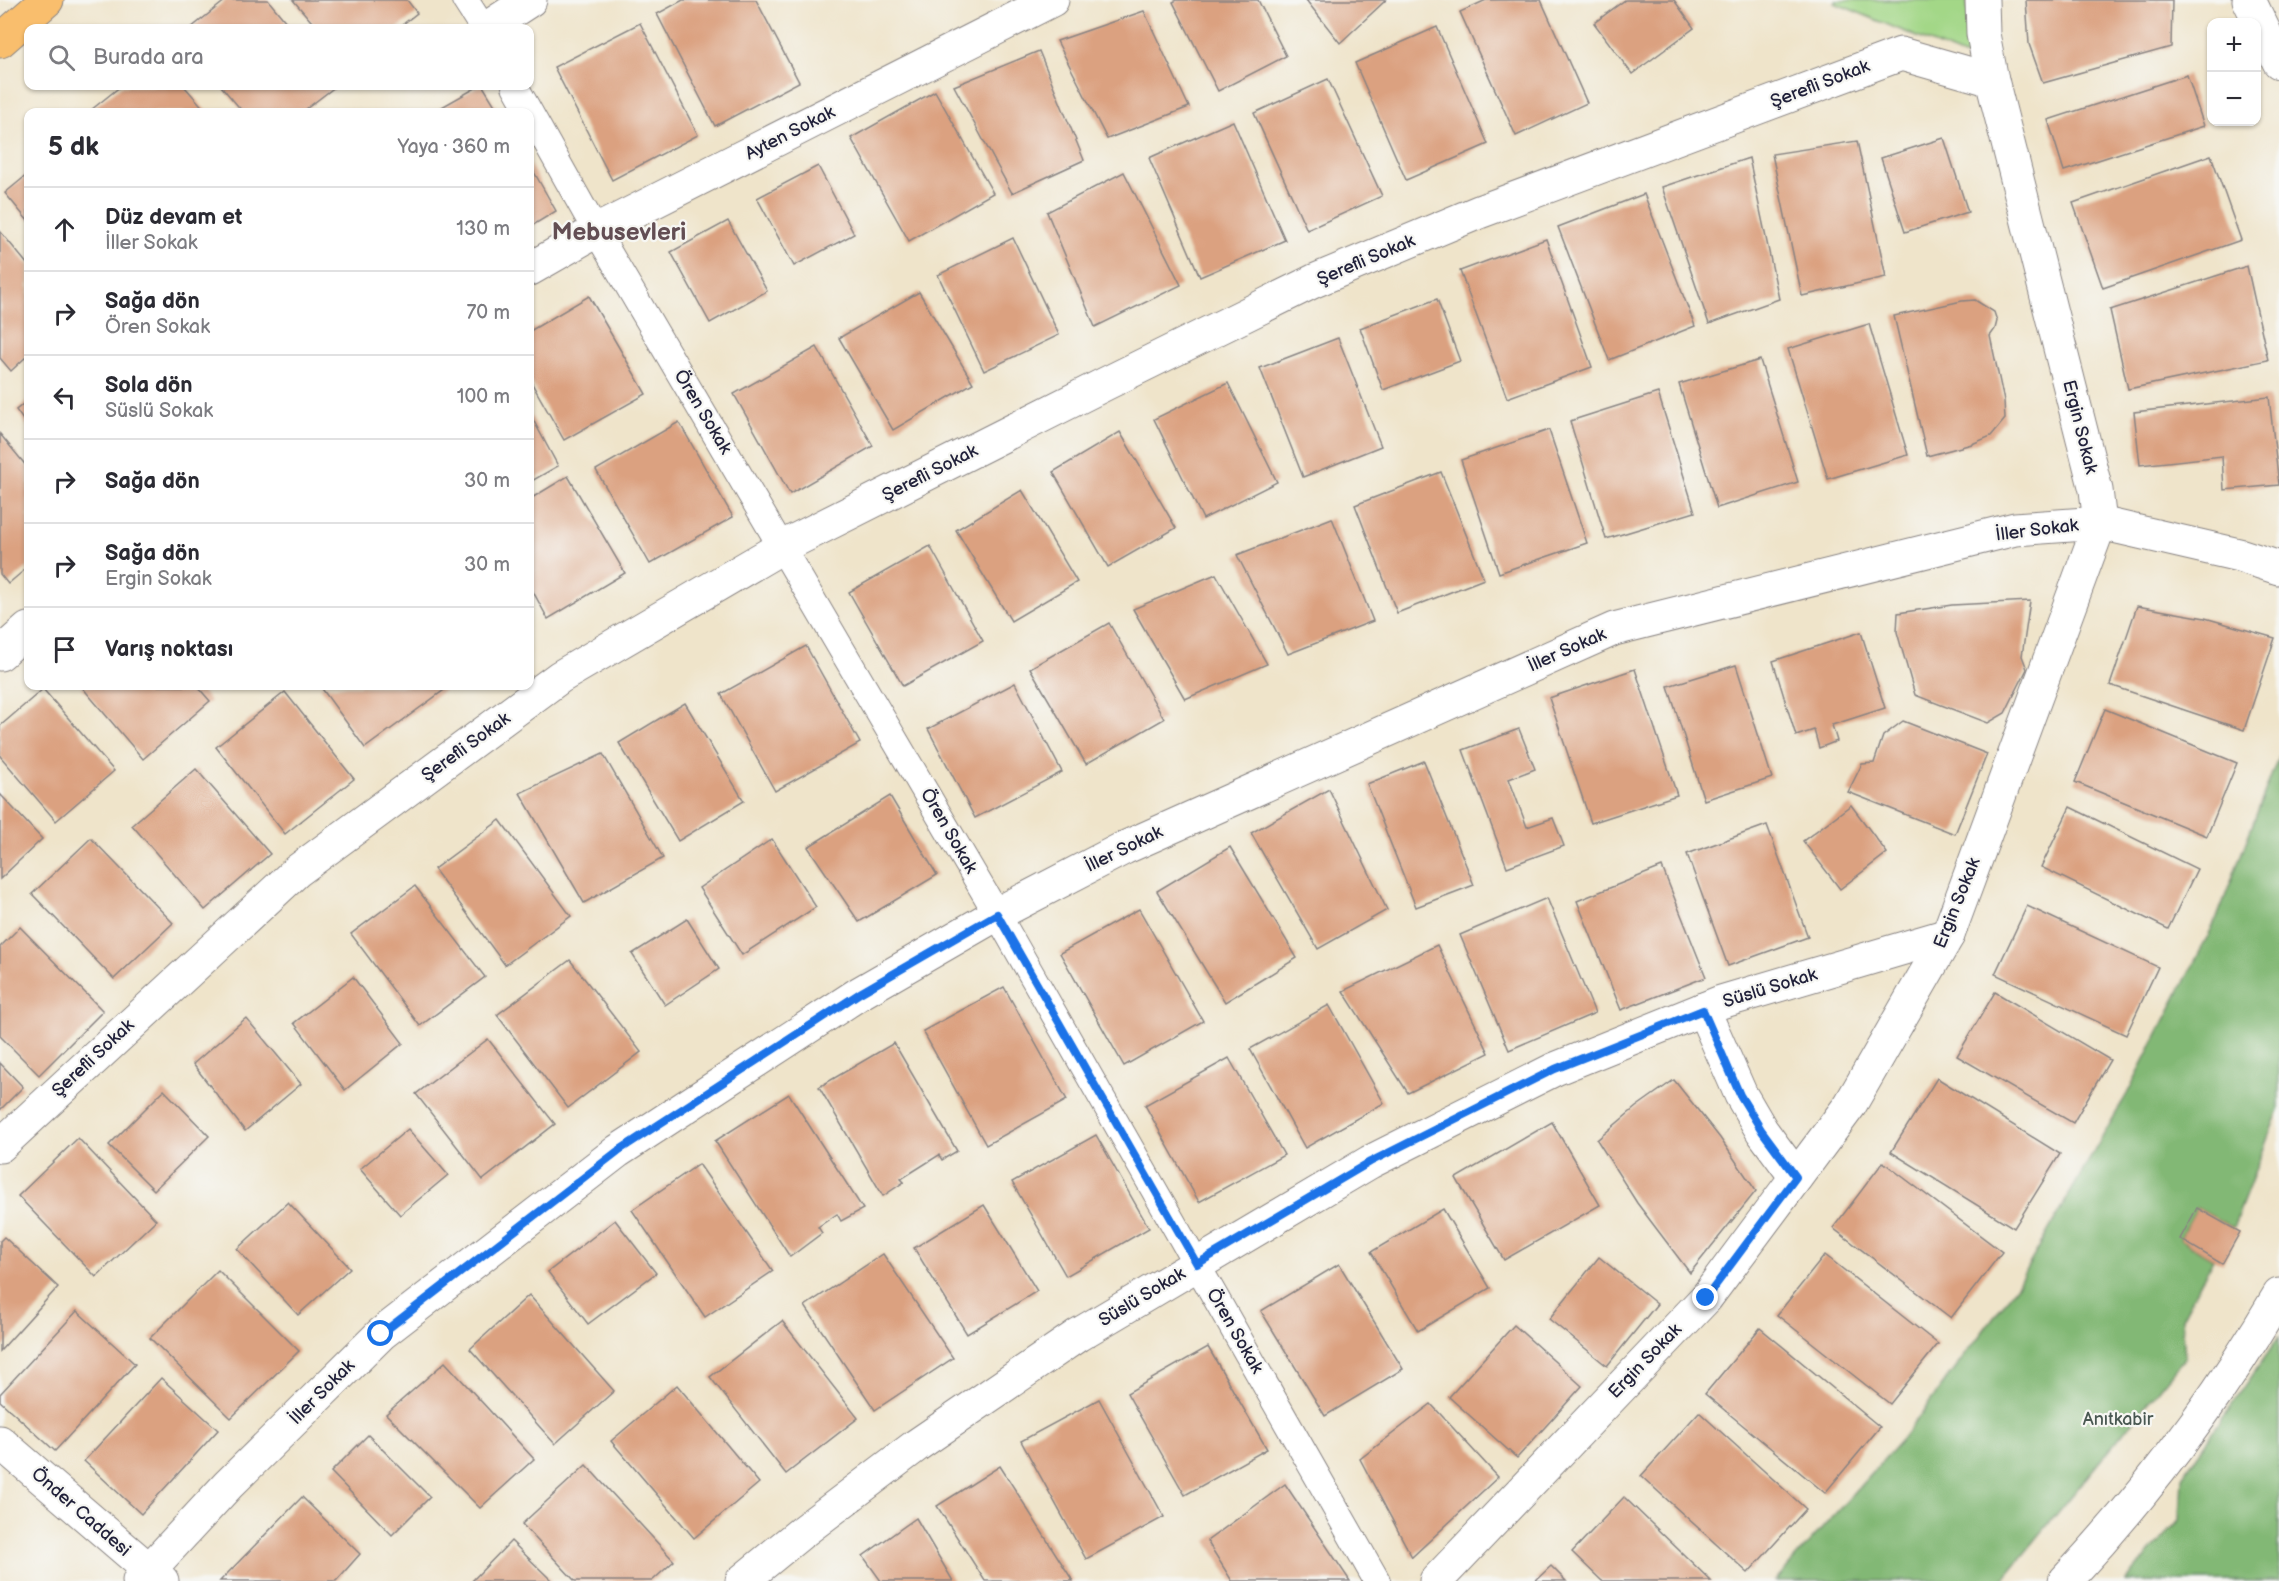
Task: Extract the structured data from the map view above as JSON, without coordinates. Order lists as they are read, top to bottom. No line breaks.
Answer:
{"streets":{"street":["Şerefli Sokak","Ayten Sokak","Ören Sokak","Ergin Sokak","İller Sokak","Süslü Sokak","Önder Caddesi"]},"crossings":[["Şerefli Sokak","Ören Sokak"],["Şerefli Sokak","Ergin Sokak"],["Ayten Sokak","Ören Sokak"],["Ören Sokak","İller Sokak"],["Ören Sokak","Süslü Sokak"],["Ergin Sokak","İller Sokak"],["Ergin Sokak","Süslü Sokak"],["İller Sokak","Önder Caddesi"]],"districts":["Mebusevleri"],"parks":["Anıtkabir"],"page":{"map_buttons":["+","−"],"search":"Burada ara","heading":["5 dk","Yaya · 360 m"],"list":[["Düz devam et","İller Sokak","130 m"],["Sağa dön","Ören Sokak","70 m"],["Sola dön","Süslü Sokak","100 m"],["Sağa dön","30 m"],["Sağa dön","Ergin Sokak","30 m"],"Varış noktası"]}}
